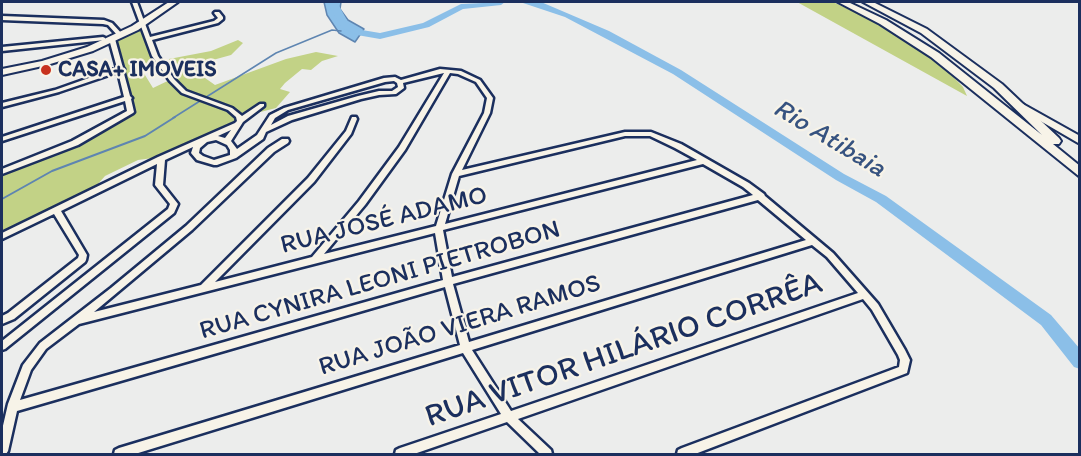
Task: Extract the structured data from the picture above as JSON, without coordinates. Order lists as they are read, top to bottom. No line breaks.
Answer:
{"streets":{"street":["RUA JOSÉ ADAMO","RUA CYNIRA LEONI PIETROBON","RUA JOÃO VIERA RAMOS","RUA VITOR HILÁRIO CORRÊA"]},"water":["Rio Atibaia"],"places":["CASA+ IMOVEIS"]}
